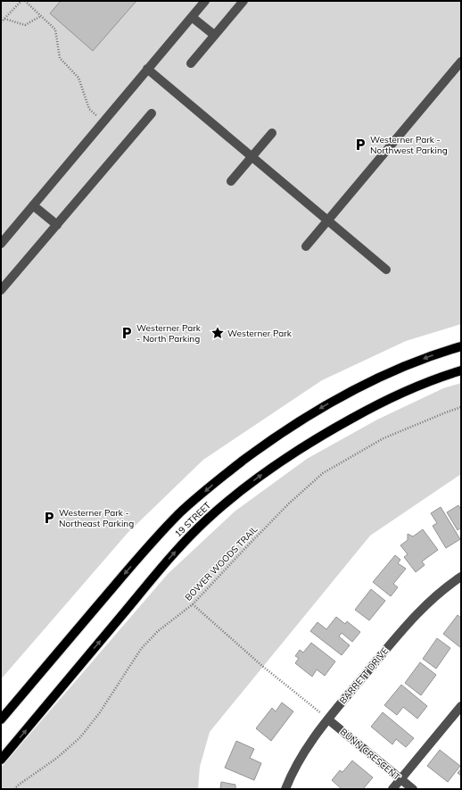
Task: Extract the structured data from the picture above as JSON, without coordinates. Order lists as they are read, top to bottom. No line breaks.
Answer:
{"streets":{"main road":["19 STREET"],"street":["BARRETT DRIVE","BUNN CRESCENT"],"path":["BOWER WOODS TRAIL"]},"crossings":[["BARRETT DRIVE","BUNN CRESCENT"]],"places":{"parking":["Westerner Park - Northwest Parking","Westerner Park - North Parking","Westerner Park - Northeast Parking"],"place":["Westerner Park"]}}
